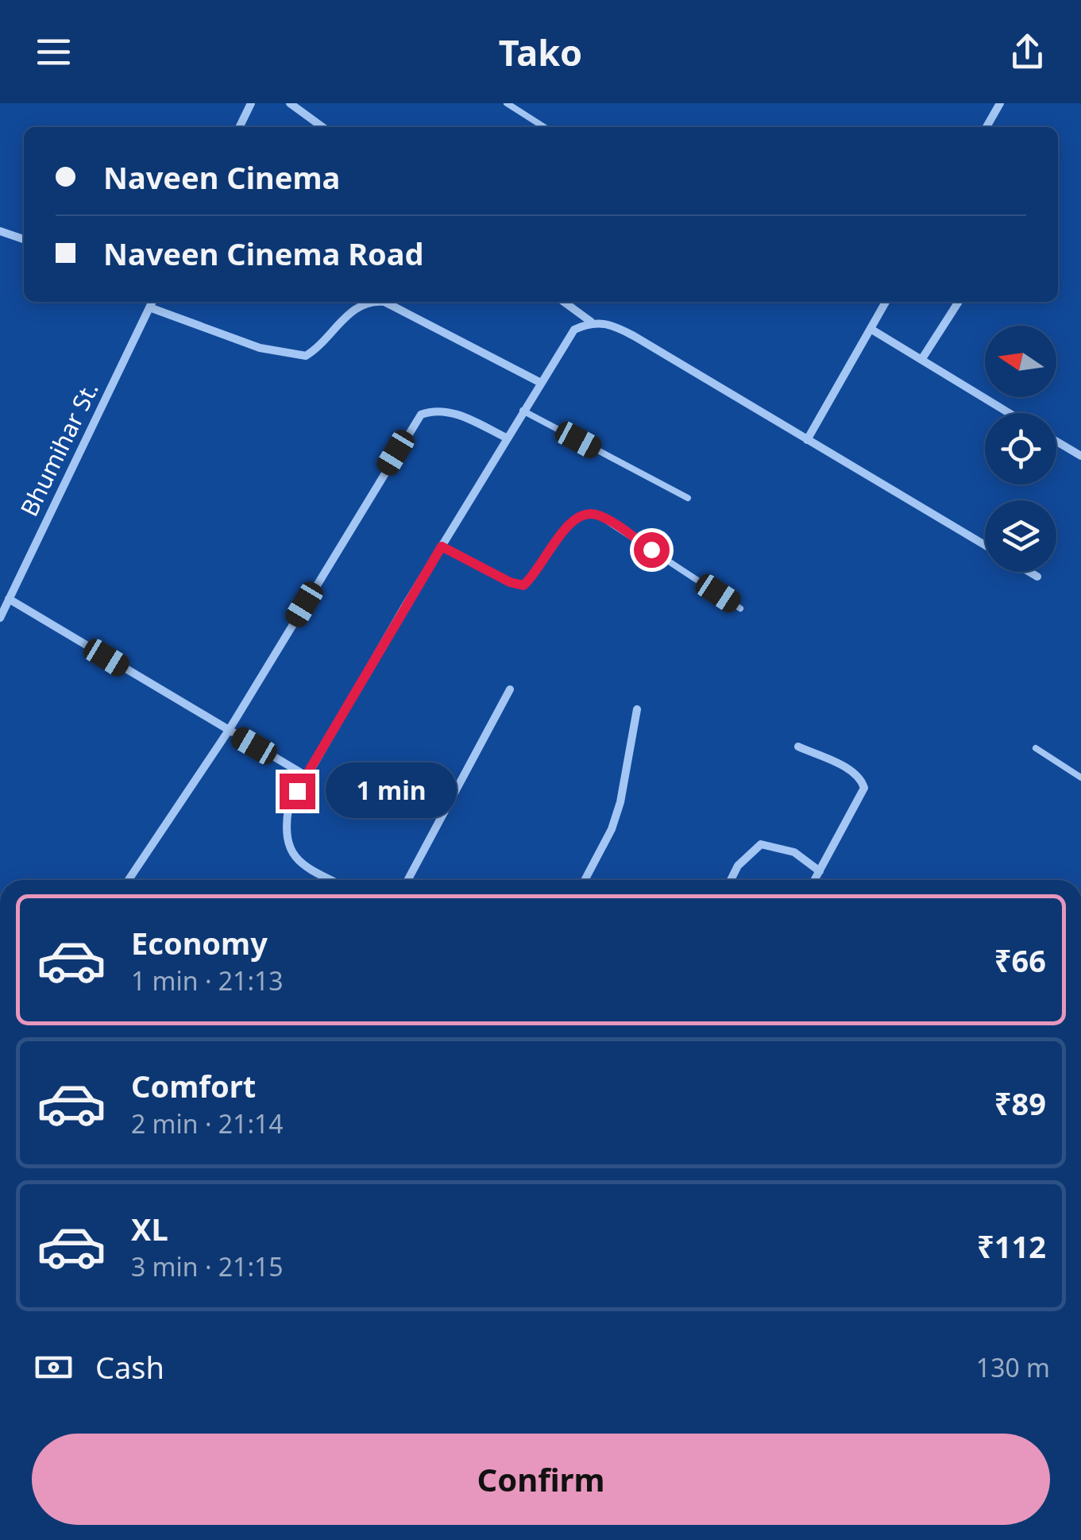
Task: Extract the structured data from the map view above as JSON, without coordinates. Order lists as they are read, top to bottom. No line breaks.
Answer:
{"streets":{"street":["Bhumihar St."]},"north":"left","page":{"header":"Tako","banner":["Naveen Cinema","Naveen Cinema Road"],"bubble":"1 min","list":[{"name":"Economy","note":"1 min · 21:13","value":"₹66"},{"name":"Comfort","note":"2 min · 21:14","value":"₹89"},{"name":"XL","note":"3 min · 21:15","value":"₹112"}],"pay":["Cash","130 m"],"buttons":"Confirm"}}
